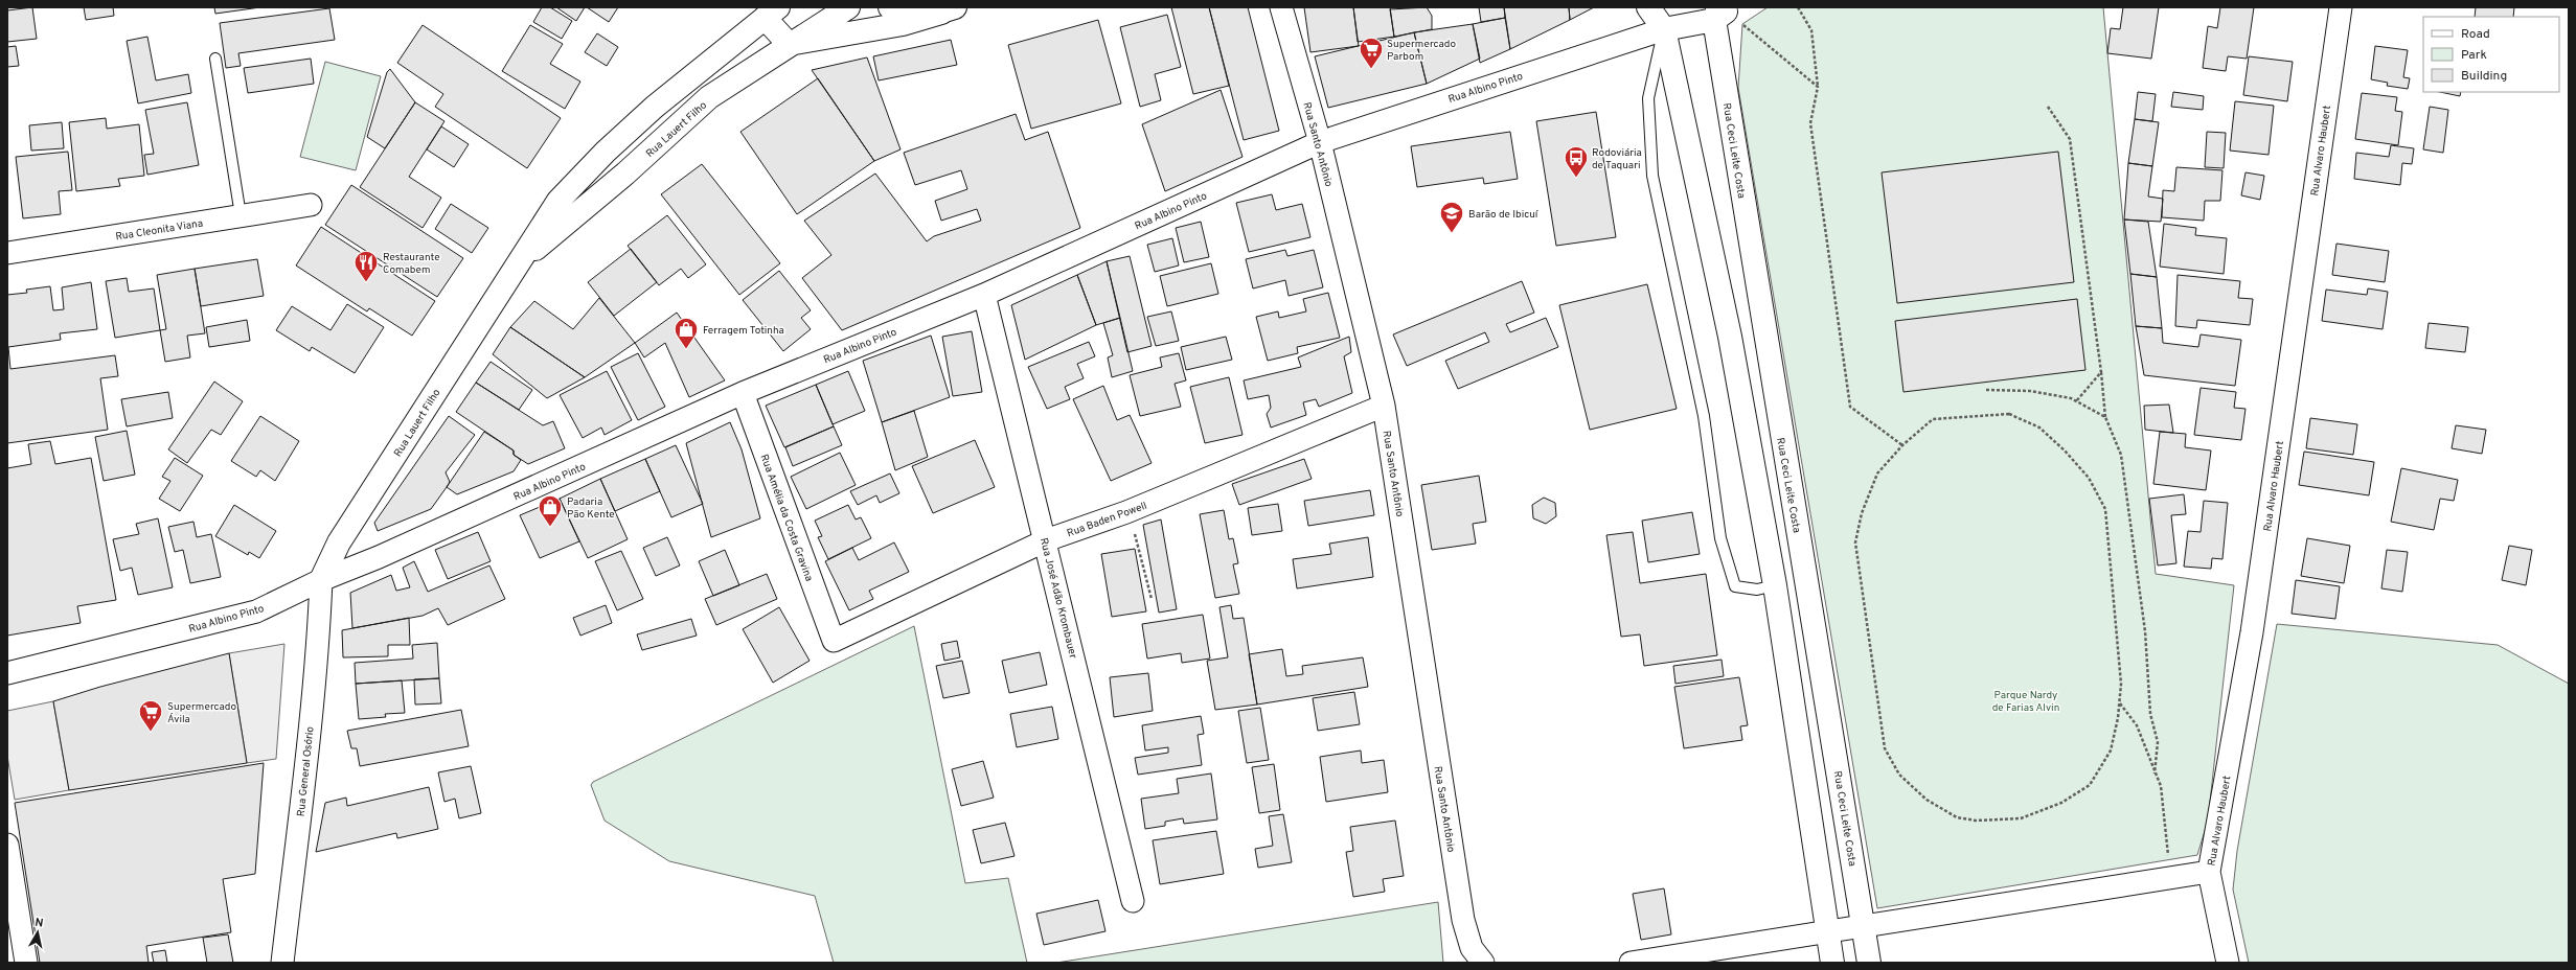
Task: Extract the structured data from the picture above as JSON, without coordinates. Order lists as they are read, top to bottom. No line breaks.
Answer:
{"streets":{"street":["Rua Albino Pinto","Rua Lauert Filho","Rua Santo Antônio","Rua Ceci Leite Costa","Rua Alvaro Haubert","Rua Cleonita Viana","Rua Amélia da Costa Gravina","Rua Baden Powell","Rua José Adão Krombauer","Rua General Osório"]},"crossings":[["Rua Albino Pinto","Rua Lauert Filho"],["Rua Albino Pinto","Rua Santo Antônio"],["Rua Albino Pinto","Rua Ceci Leite Costa"],["Rua Albino Pinto","Rua Amélia da Costa Gravina"],["Rua Albino Pinto","Rua José Adão Krombauer"],["Rua Albino Pinto","Rua General Osório"],["Rua Lauert Filho","Rua General Osório"],["Rua Santo Antônio","Rua Baden Powell"],["Rua Amélia da Costa Gravina","Rua Baden Powell"],["Rua Baden Powell","Rua José Adão Krombauer"]],"parks":["Parque Nardy de Farias Alvin"],"places":{"supermarket":["Supermercado Parbom","Supermercado Ávila"],"bus stop":["Rodoviária de Taquari"],"school or university":["Barão de Ibicuí"],"restaurant":["Restaurante Comabem"],"shop":["Ferragem Totinha","Padaria Pão Kente"]},"legend":["Road","Park","Building"],"north":"top"}
